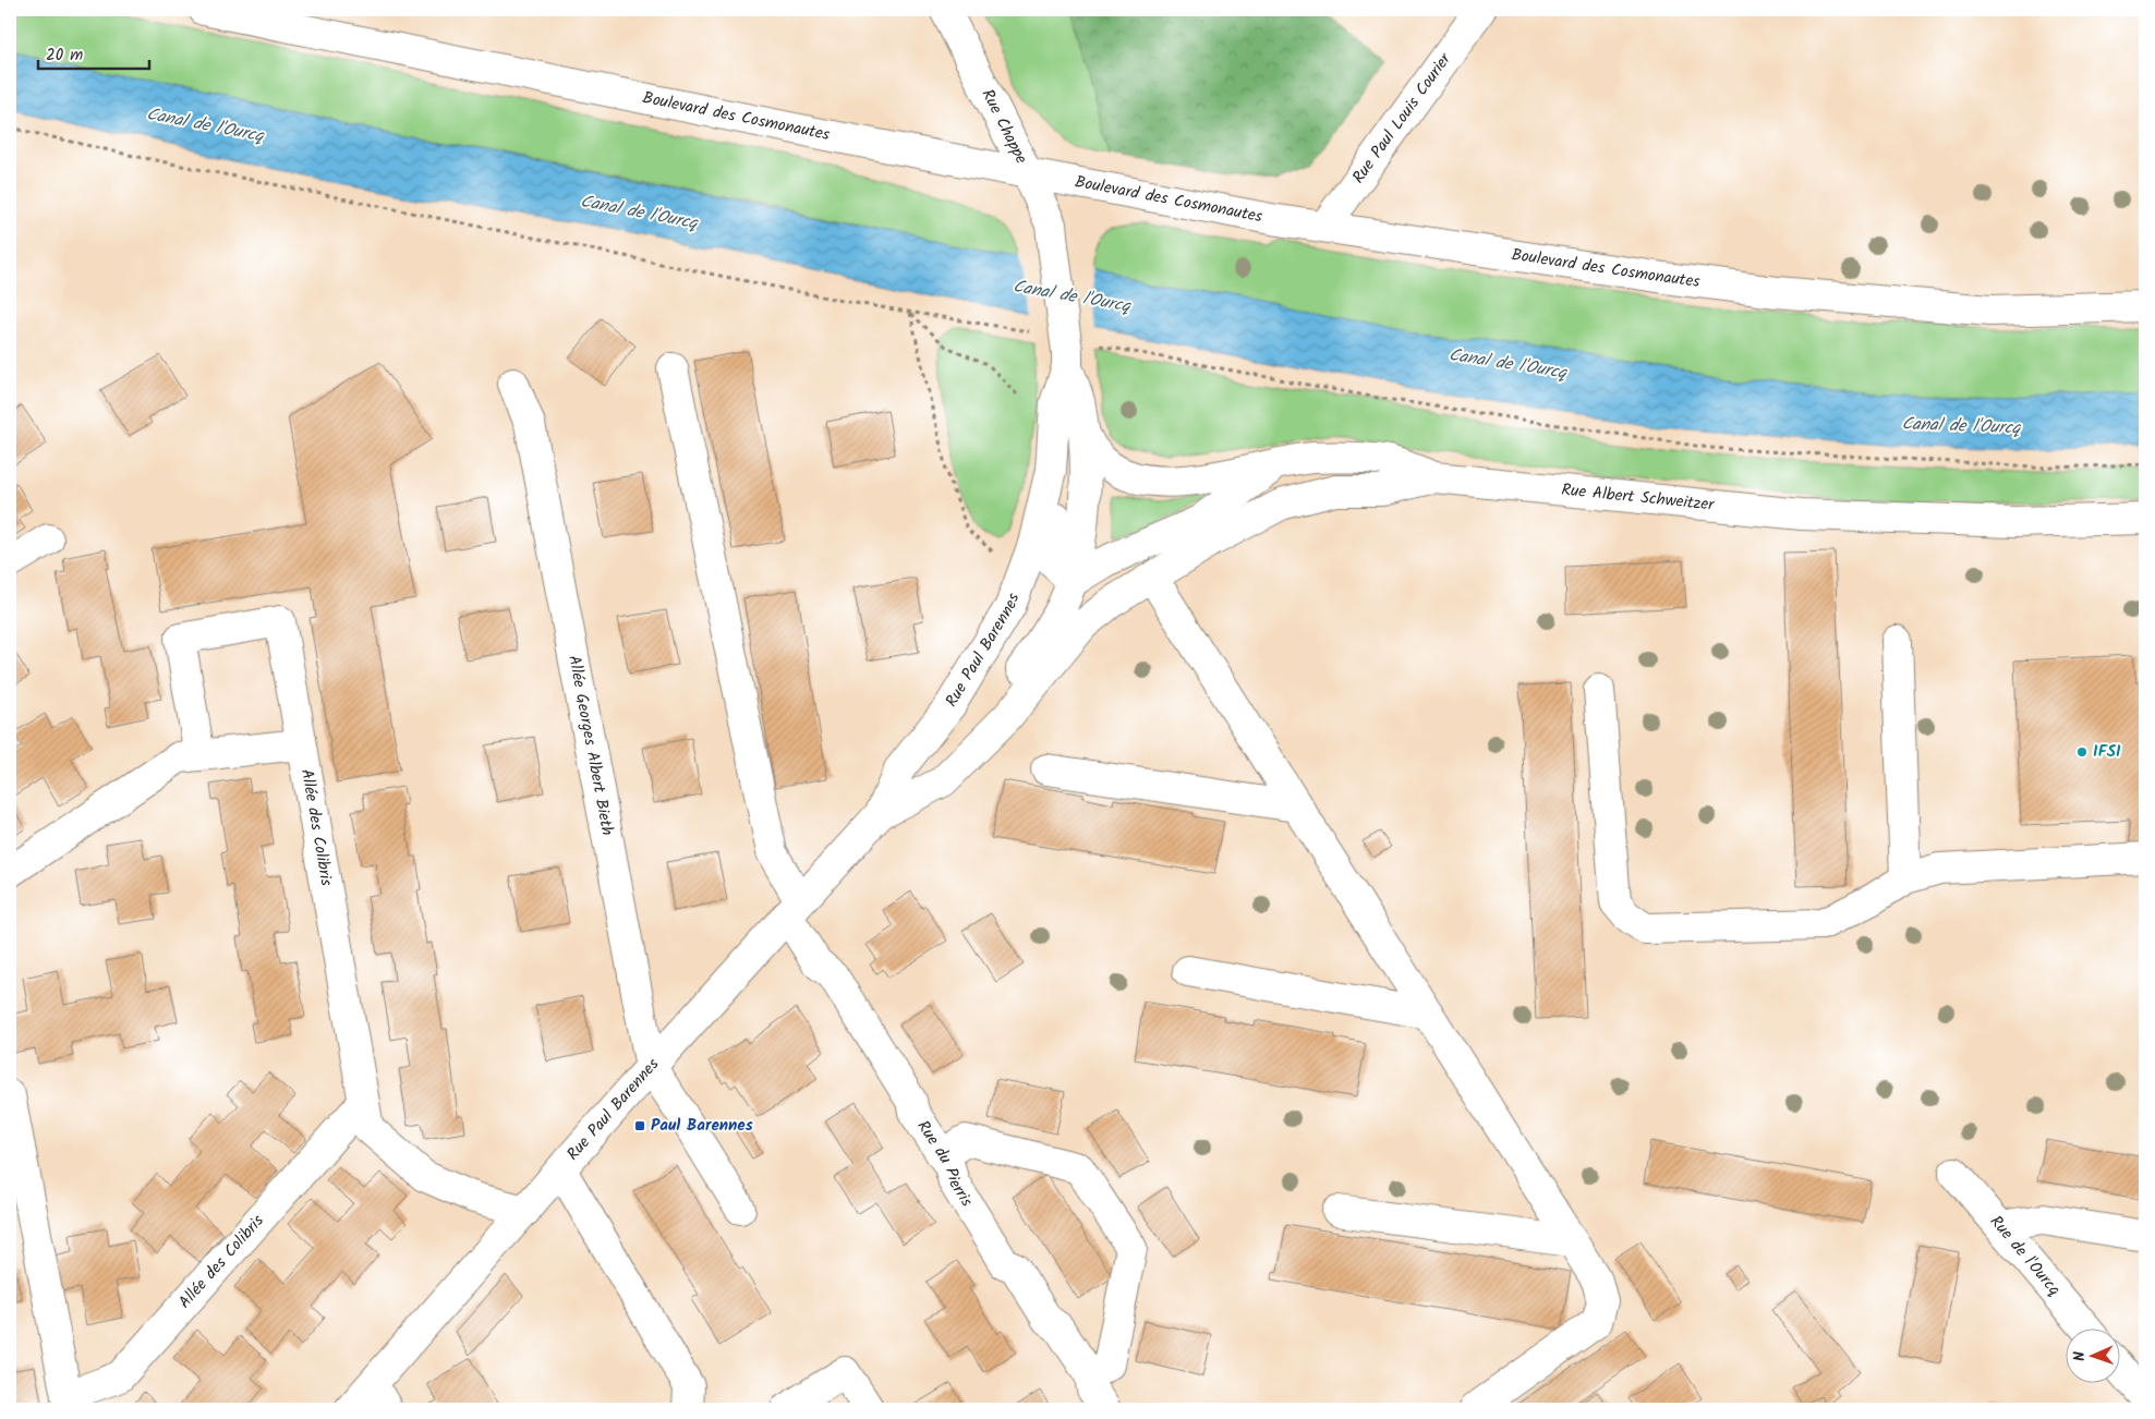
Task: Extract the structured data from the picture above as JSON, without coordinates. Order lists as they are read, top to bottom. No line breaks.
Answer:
{"streets":{"street":["Boulevard des Cosmonautes","Rue Paul Louis Courier","Rue Chappe","Rue Albert Schweitzer","Rue Paul Barennes","Allée Georges Albert Bieth","Allée des Colibris","Rue du Pierris","Rue de l'Ourcq"]},"crossings":[["Boulevard des Cosmonautes","Rue Paul Louis Courier"],["Boulevard des Cosmonautes","Rue Chappe"],["Rue Chappe","Rue Paul Barennes"],["Rue Albert Schweitzer","Rue Paul Barennes"],["Rue Paul Barennes","Allée Georges Albert Bieth"],["Rue Paul Barennes","Allée des Colibris"],["Rue Paul Barennes","Rue du Pierris"]],"water":["Canal de l'Ourcq"],"places":{"other":["IFSI"],"transit":["Paul Barennes"]},"scale_bar":"20 m","north":"left"}
